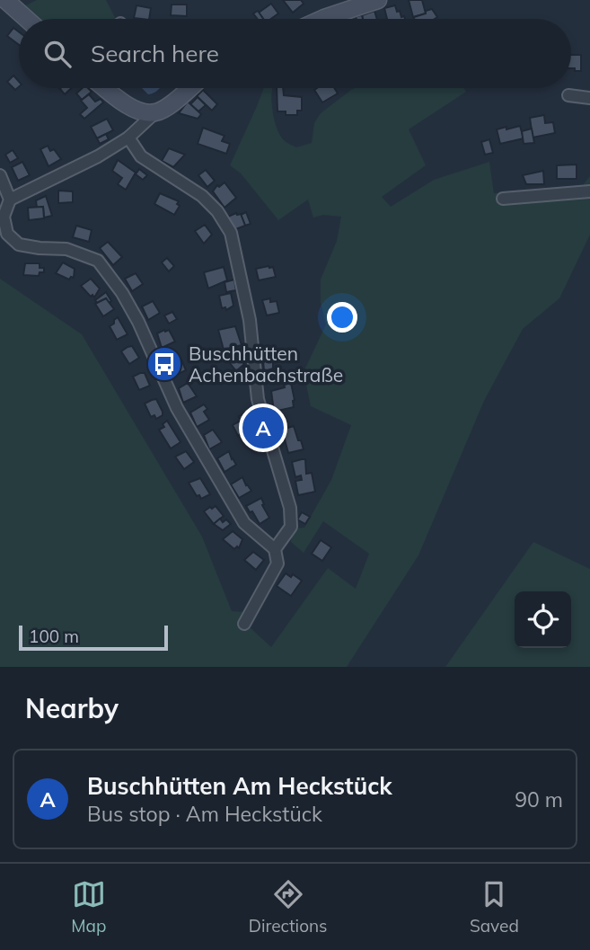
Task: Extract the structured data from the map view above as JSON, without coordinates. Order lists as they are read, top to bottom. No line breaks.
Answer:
{"places":{"bus stop":["Buschhütten Achenbachstraße"]},"scale_bar":"100 m","page":{"search":"Search here","pins":"A","scale":"100 m","heading":"Nearby","list":[{"mark":"A","name":"Buschhütten Am Heckstück","note":"Bus stop · Am Heckstück","value":"90 m"}],"nav":["Map","Directions","Saved"]}}
